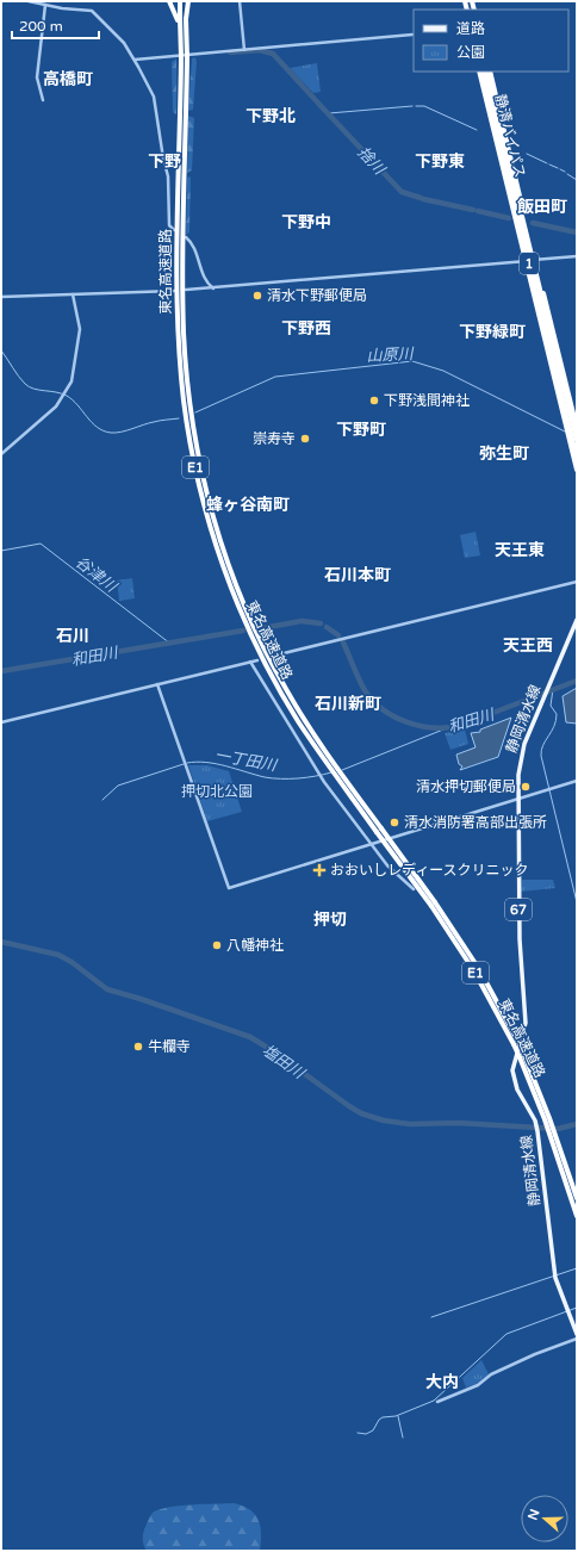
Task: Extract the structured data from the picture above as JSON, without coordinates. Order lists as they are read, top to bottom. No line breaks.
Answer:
{"streets":{"highway":["静清バイパス","1","東名高速道路","E1"],"main road":["静岡清水線","67"]},"districts":["高橋町","下野北","下野","下野東","飯田町","下野中","下野西","下野緑町","下野町","弥生町","蜂ヶ谷南町","天王東","石川本町","石川","天王西","石川新町","押切","大内"],"water":["捨川","山原川","谷津川","和田川","一丁田川","塩田川"],"parks":["押切北公園"],"places":{"other":["清水下野郵便局","下野浅間神社","崇寿寺","清水押切郵便局","清水消防署高部出張所","八幡神社","牛欄寺"],"health":["おおいしレディースクリニック"]},"legend":["道路","公園"],"scale_bar":"200 m","north":"left"}
